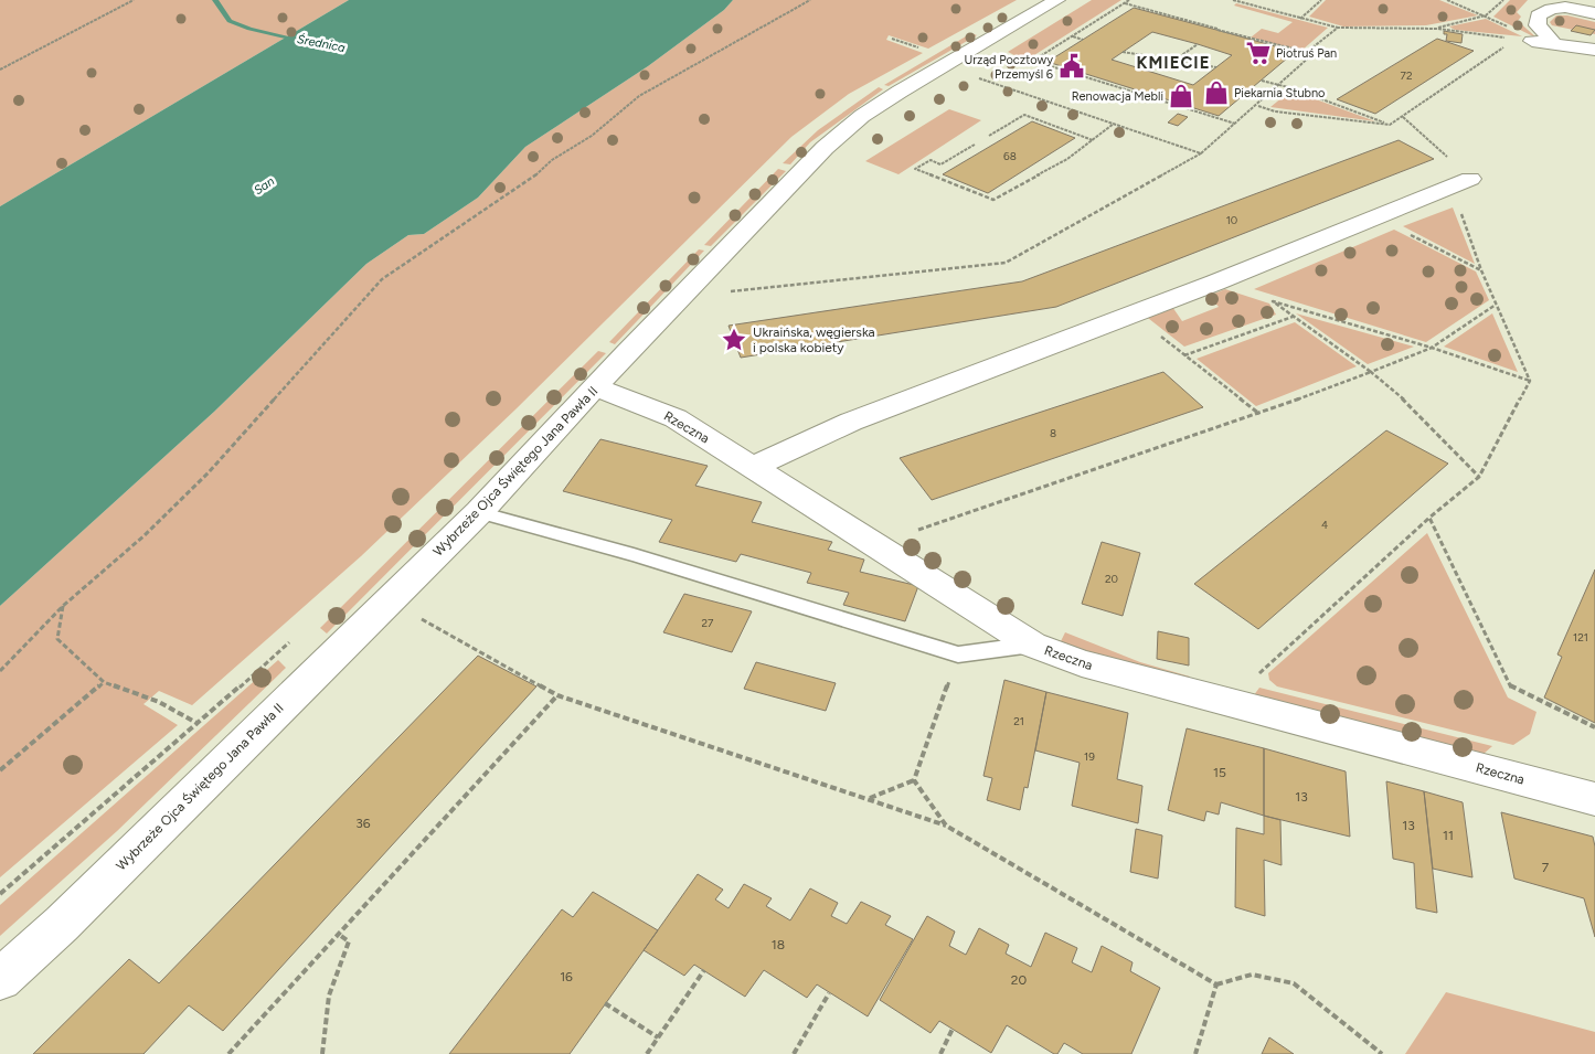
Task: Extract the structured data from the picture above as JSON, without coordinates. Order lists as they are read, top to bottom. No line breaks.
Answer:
{"streets":{"street":["Rzeczna","Wybrzeże Ojca Świętego Jana Pawła II"]},"crossings":[["Rzeczna","Wybrzeże Ojca Świętego Jana Pawła II"]],"districts":["KMIECIE"],"water":["Średnica","San"],"places":{"supermarket":["Piotruś Pan"],"public building":["Urząd Pocztowy Przemyśl 6"],"shop":["Piekarnia Stubno","Renowacja Mebli"],"place":["Ukraińska, węgierska i polska kobiety"]},"house_numbers":["72","68","10","8","4","20","27","121","21","19","15","13","36","13","11","7","18","16","20"]}
